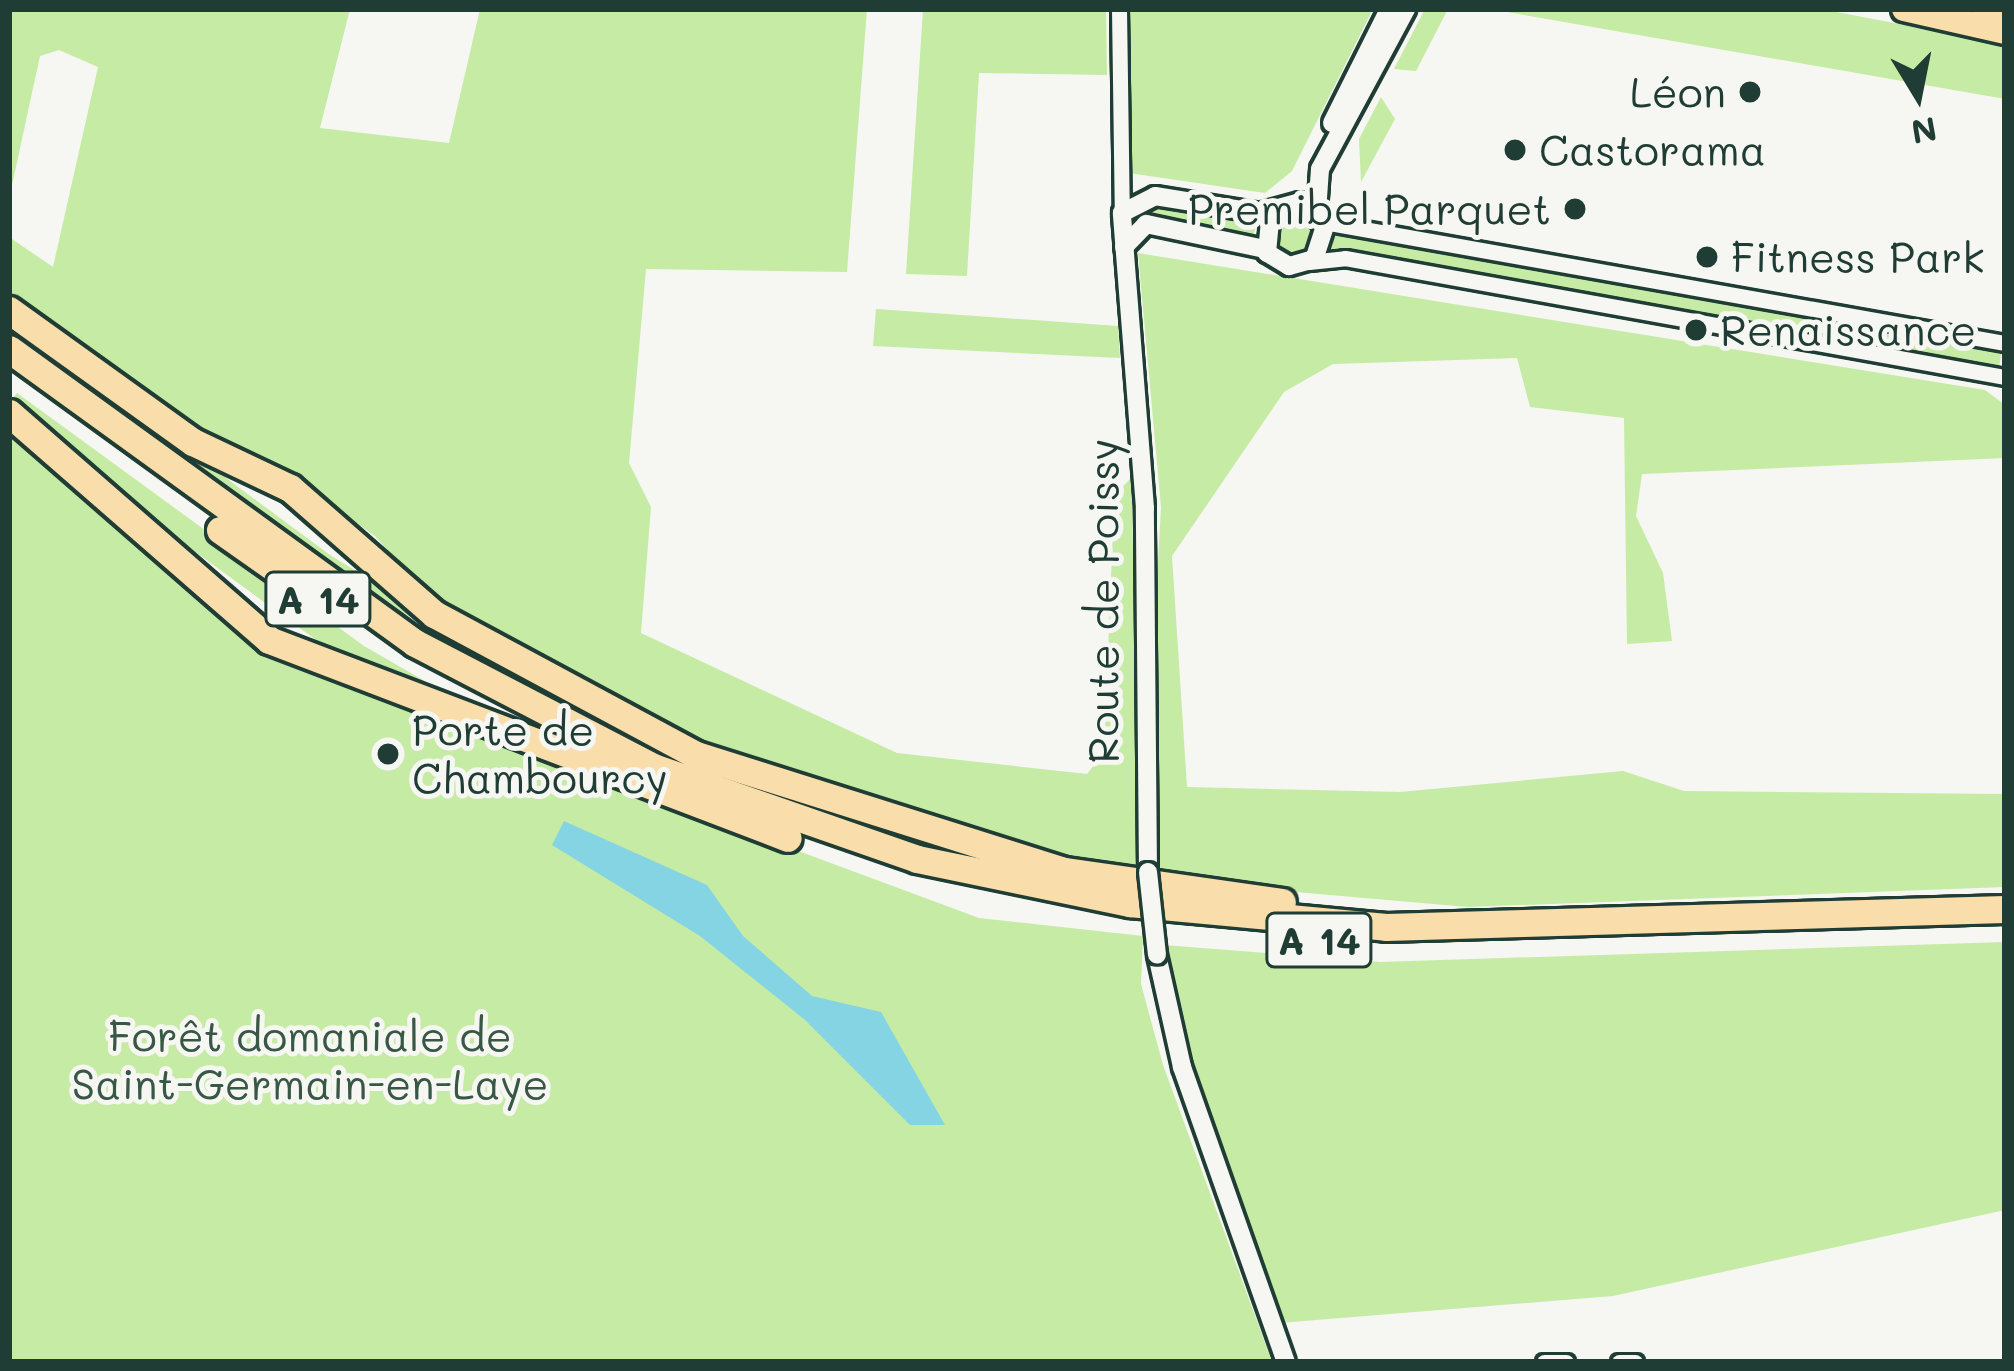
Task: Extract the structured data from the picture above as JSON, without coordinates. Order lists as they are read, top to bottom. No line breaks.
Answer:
{"streets":{"highway":["A 14"],"street":["Route de Poissy"]},"parks":["Forêt domaniale de Saint-Germain-en-Laye"],"places":["Léon","Castorama","Premibel Parquet","Fitness Park","Renaissance","Porte de Chambourcy"],"north":"bottom"}
